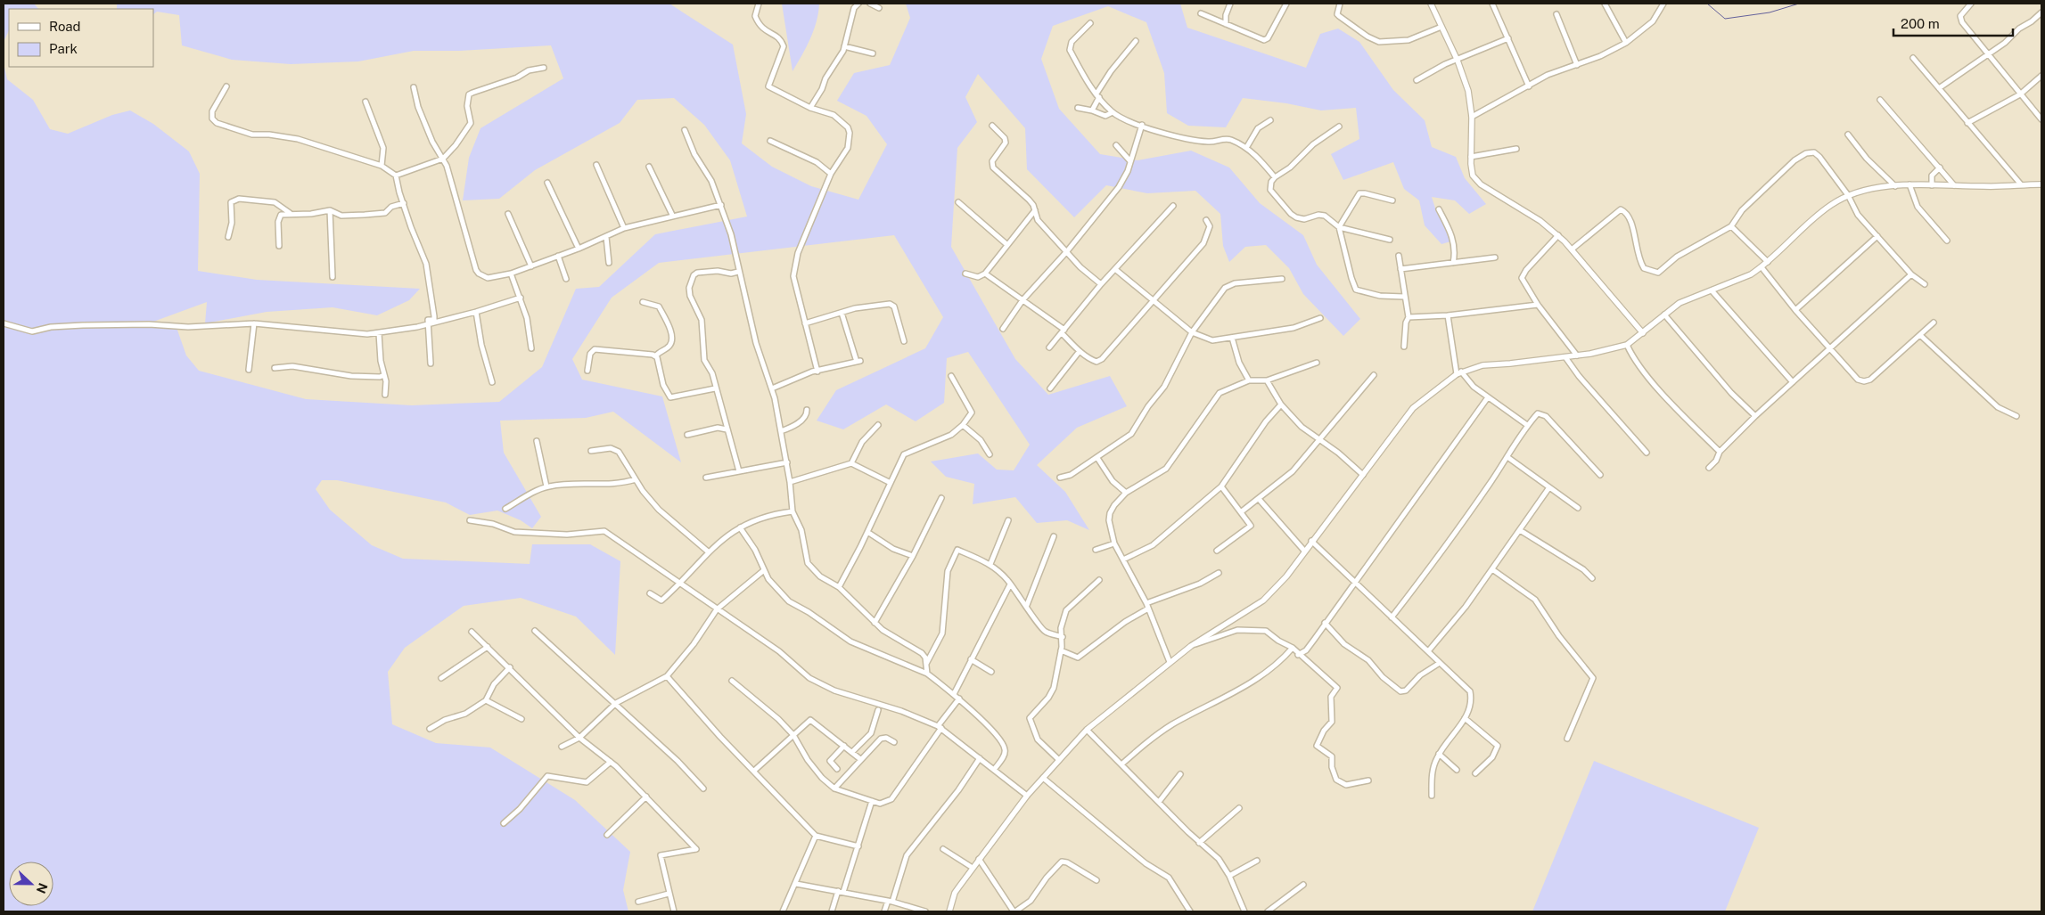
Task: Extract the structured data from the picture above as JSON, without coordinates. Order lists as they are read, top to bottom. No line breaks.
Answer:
{"legend":["Road","Park"],"scale_bar":"200 m","north":"right"}
